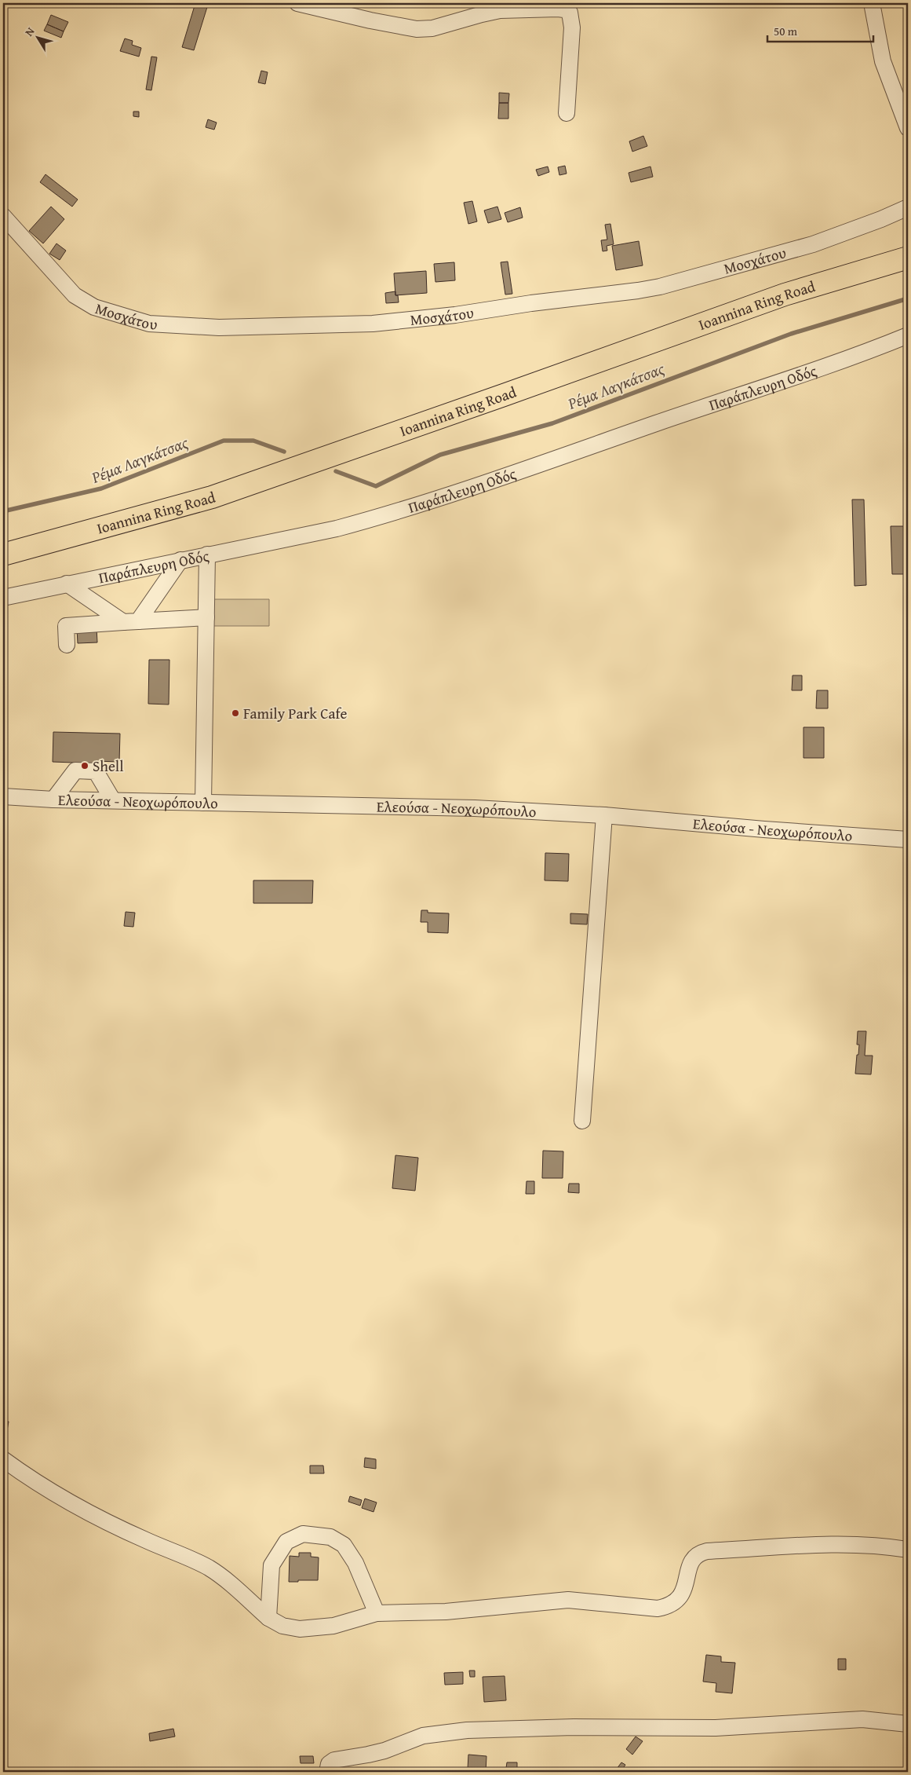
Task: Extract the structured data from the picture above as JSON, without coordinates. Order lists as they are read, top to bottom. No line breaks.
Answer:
{"streets":{"highway":["Ioannina Ring Road"],"street":["Μοσχάτου","Παράπλευρη Οδός","Ελεούσα - Νεοχωρόπουλο"]},"water":["Ρέμα Λαγκάτσας"],"places":["Family Park Cafe","Shell"],"scale_bar":"50 m","north":"top left"}
